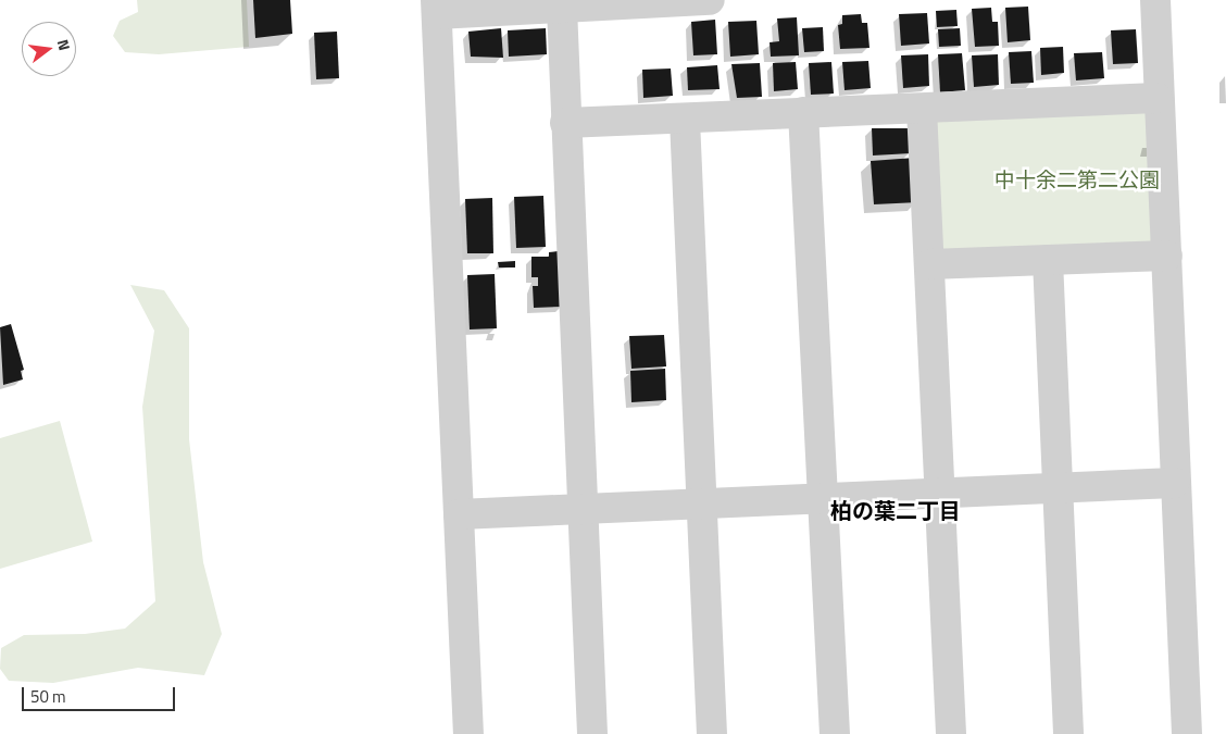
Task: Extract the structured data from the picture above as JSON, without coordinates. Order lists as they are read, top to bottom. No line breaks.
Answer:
{"districts":["柏の葉二丁目"],"parks":["中十余二第二公園"],"scale_bar":"50 m","north":"right"}
